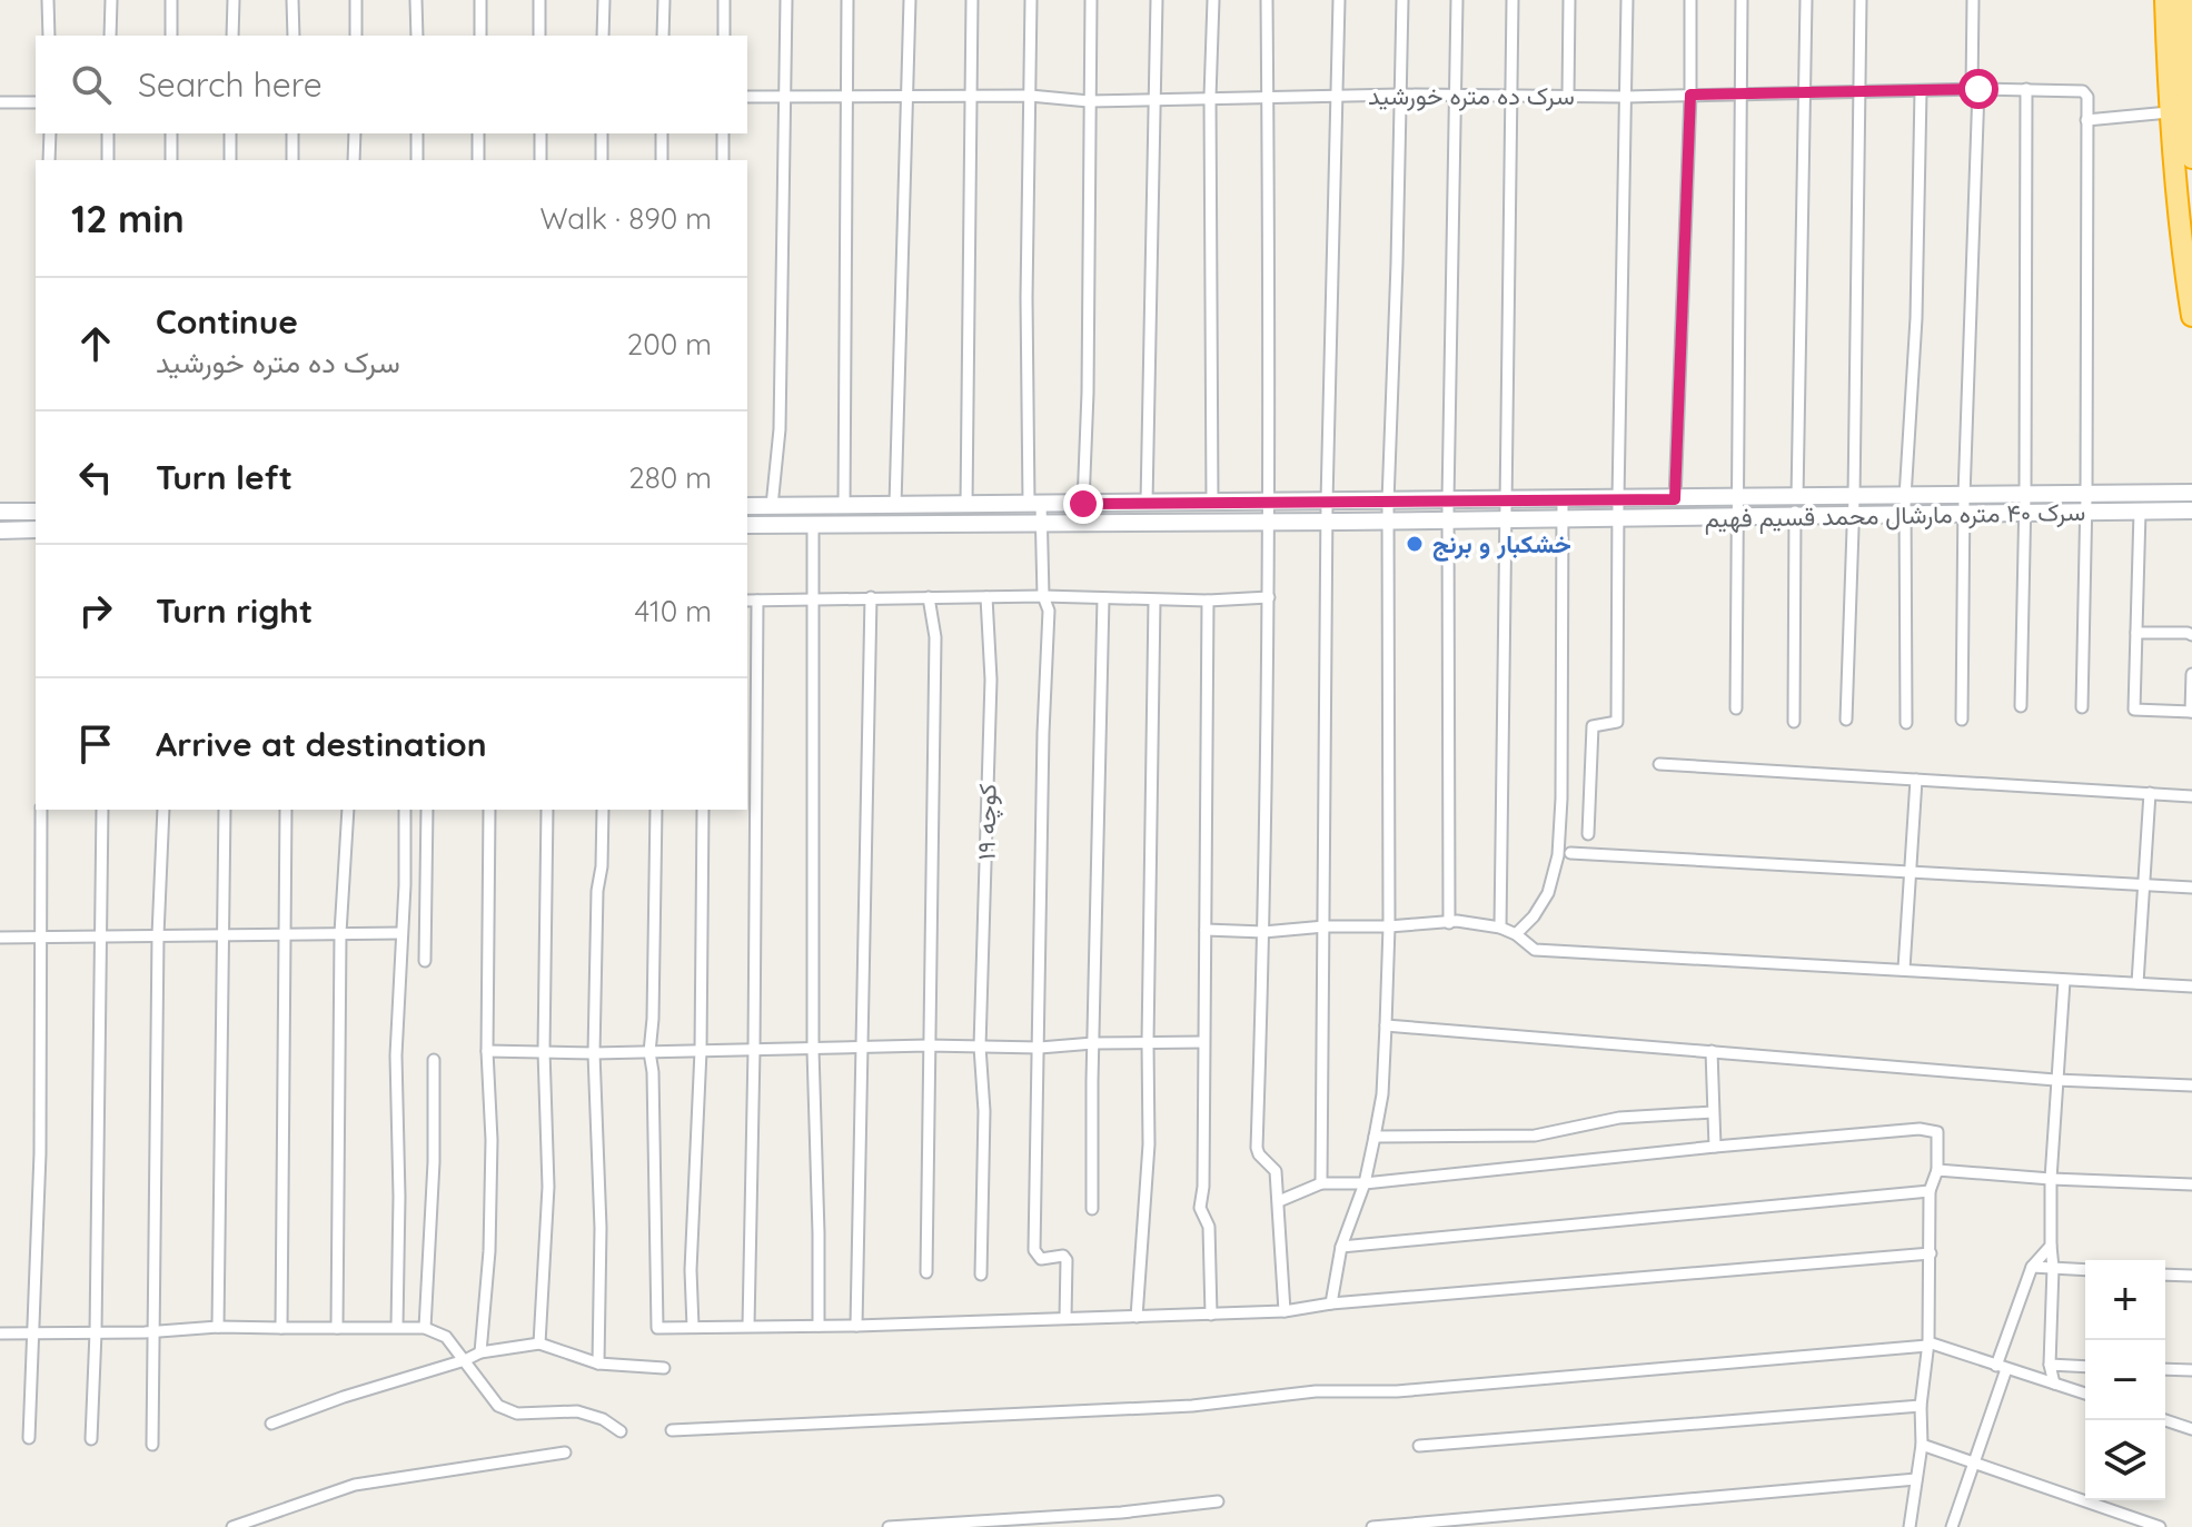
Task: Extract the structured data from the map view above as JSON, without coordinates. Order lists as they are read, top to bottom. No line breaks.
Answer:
{"streets":{"street":["سرک ده متره خورشید","سرک ۴۰ متره مارشال محمد قسیم فهیم","کوچه ۱۹"]},"places":["خشکبار و برنج"],"page":{"search":"Search here","heading":["12 min","Walk · 890 m"],"list":[["Continue","سرک ده متره خورشید","200 m"],["Turn left","280 m"],["Turn right","410 m"],"Arrive at destination"],"map_buttons":["+","−"]}}
